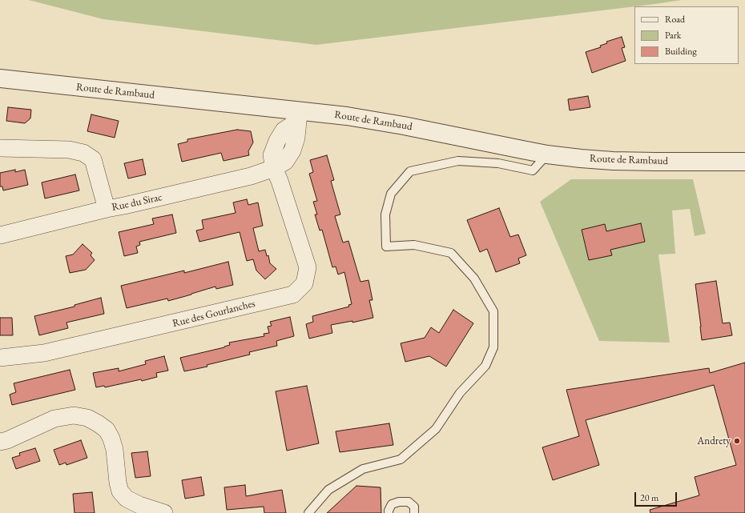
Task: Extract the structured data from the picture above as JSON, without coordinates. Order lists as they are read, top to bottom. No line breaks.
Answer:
{"streets":{"street":["Route de Rambaud","Rue du Sirac","Rue des Gourlanches"]},"crossings":[["Rue du Sirac","Rue des Gourlanches"]],"places":["Andrety"],"legend":["Road","Park","Building"],"scale_bar":"20 m"}
